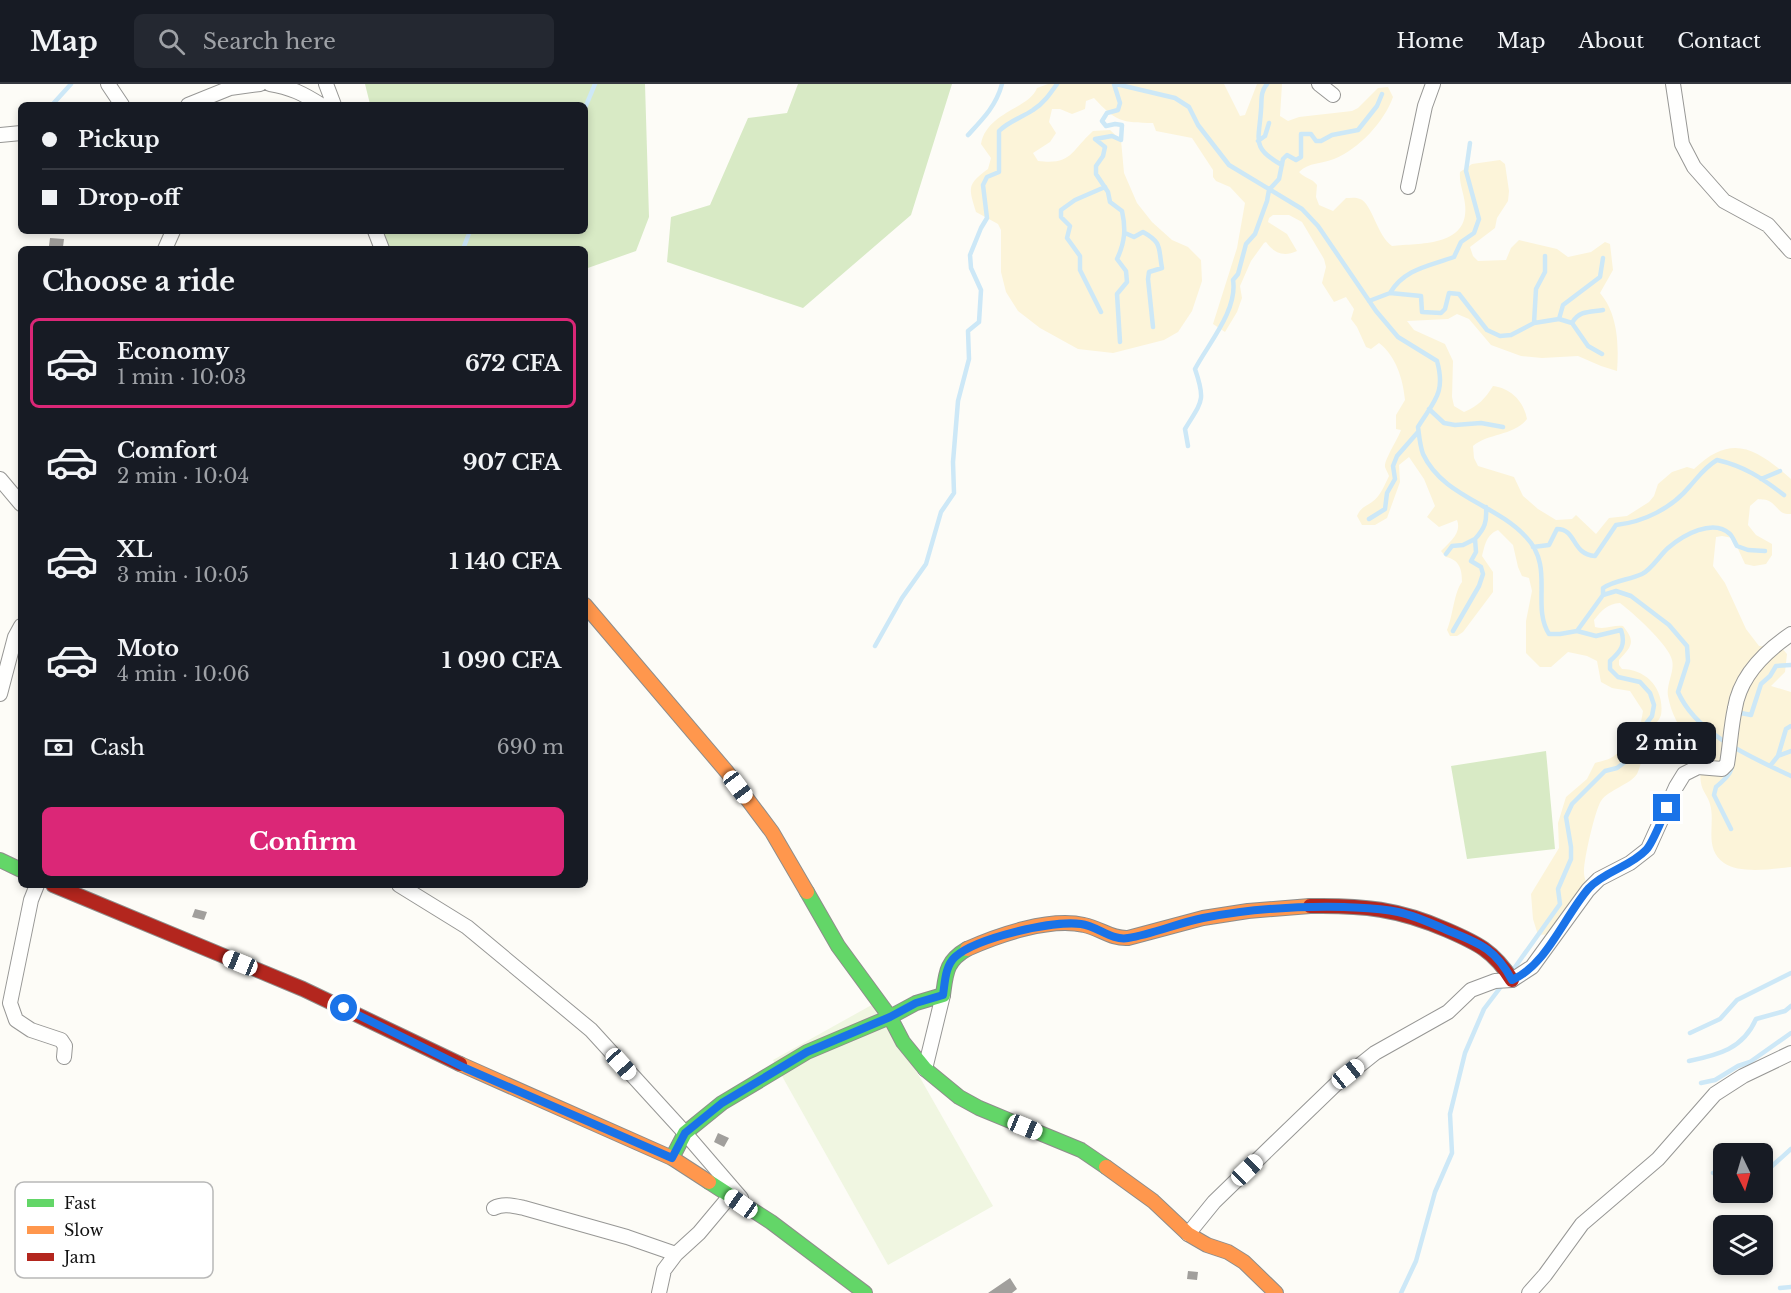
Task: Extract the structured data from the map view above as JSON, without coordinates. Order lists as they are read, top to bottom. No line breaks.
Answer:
{"legend":["Fast","Slow","Jam"],"north":"bottom","page":{"header":"Map","search":"Search here","nav":["Home","Map","About","Contact"],"banner":["Pickup","Drop-off"],"heading":"Choose a ride","list":[{"name":"Economy","note":"1 min · 10:03","value":"672 CFA"},{"name":"Comfort","note":"2 min · 10:04","value":"907 CFA"},{"name":"XL","note":"3 min · 10:05","value":"1 140 CFA"},{"name":"Moto","note":"4 min · 10:06","value":"1 090 CFA"}],"pay":["Cash","690 m"],"bubble":"2 min","buttons":"Confirm"}}
